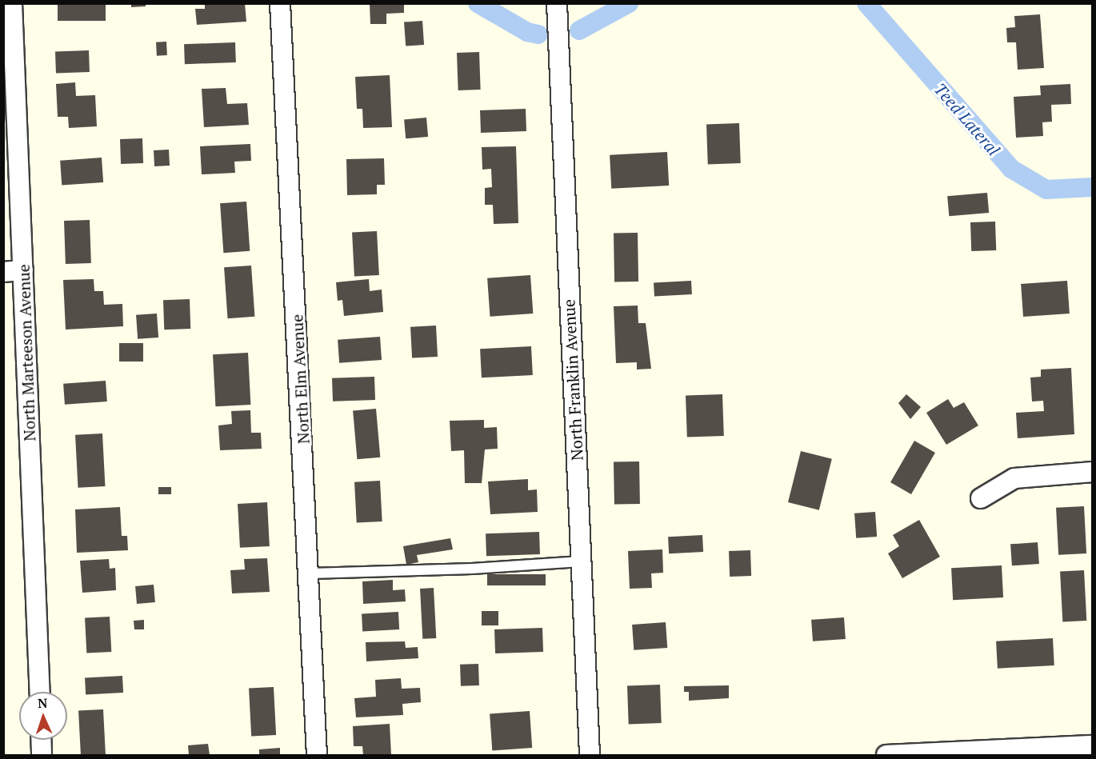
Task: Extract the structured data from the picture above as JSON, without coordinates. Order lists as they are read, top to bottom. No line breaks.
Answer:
{"streets":{"street":["North Marteeson Avenue","North Elm Avenue","North Franklin Avenue"]},"water":["Teed Lateral"],"north":"top"}
